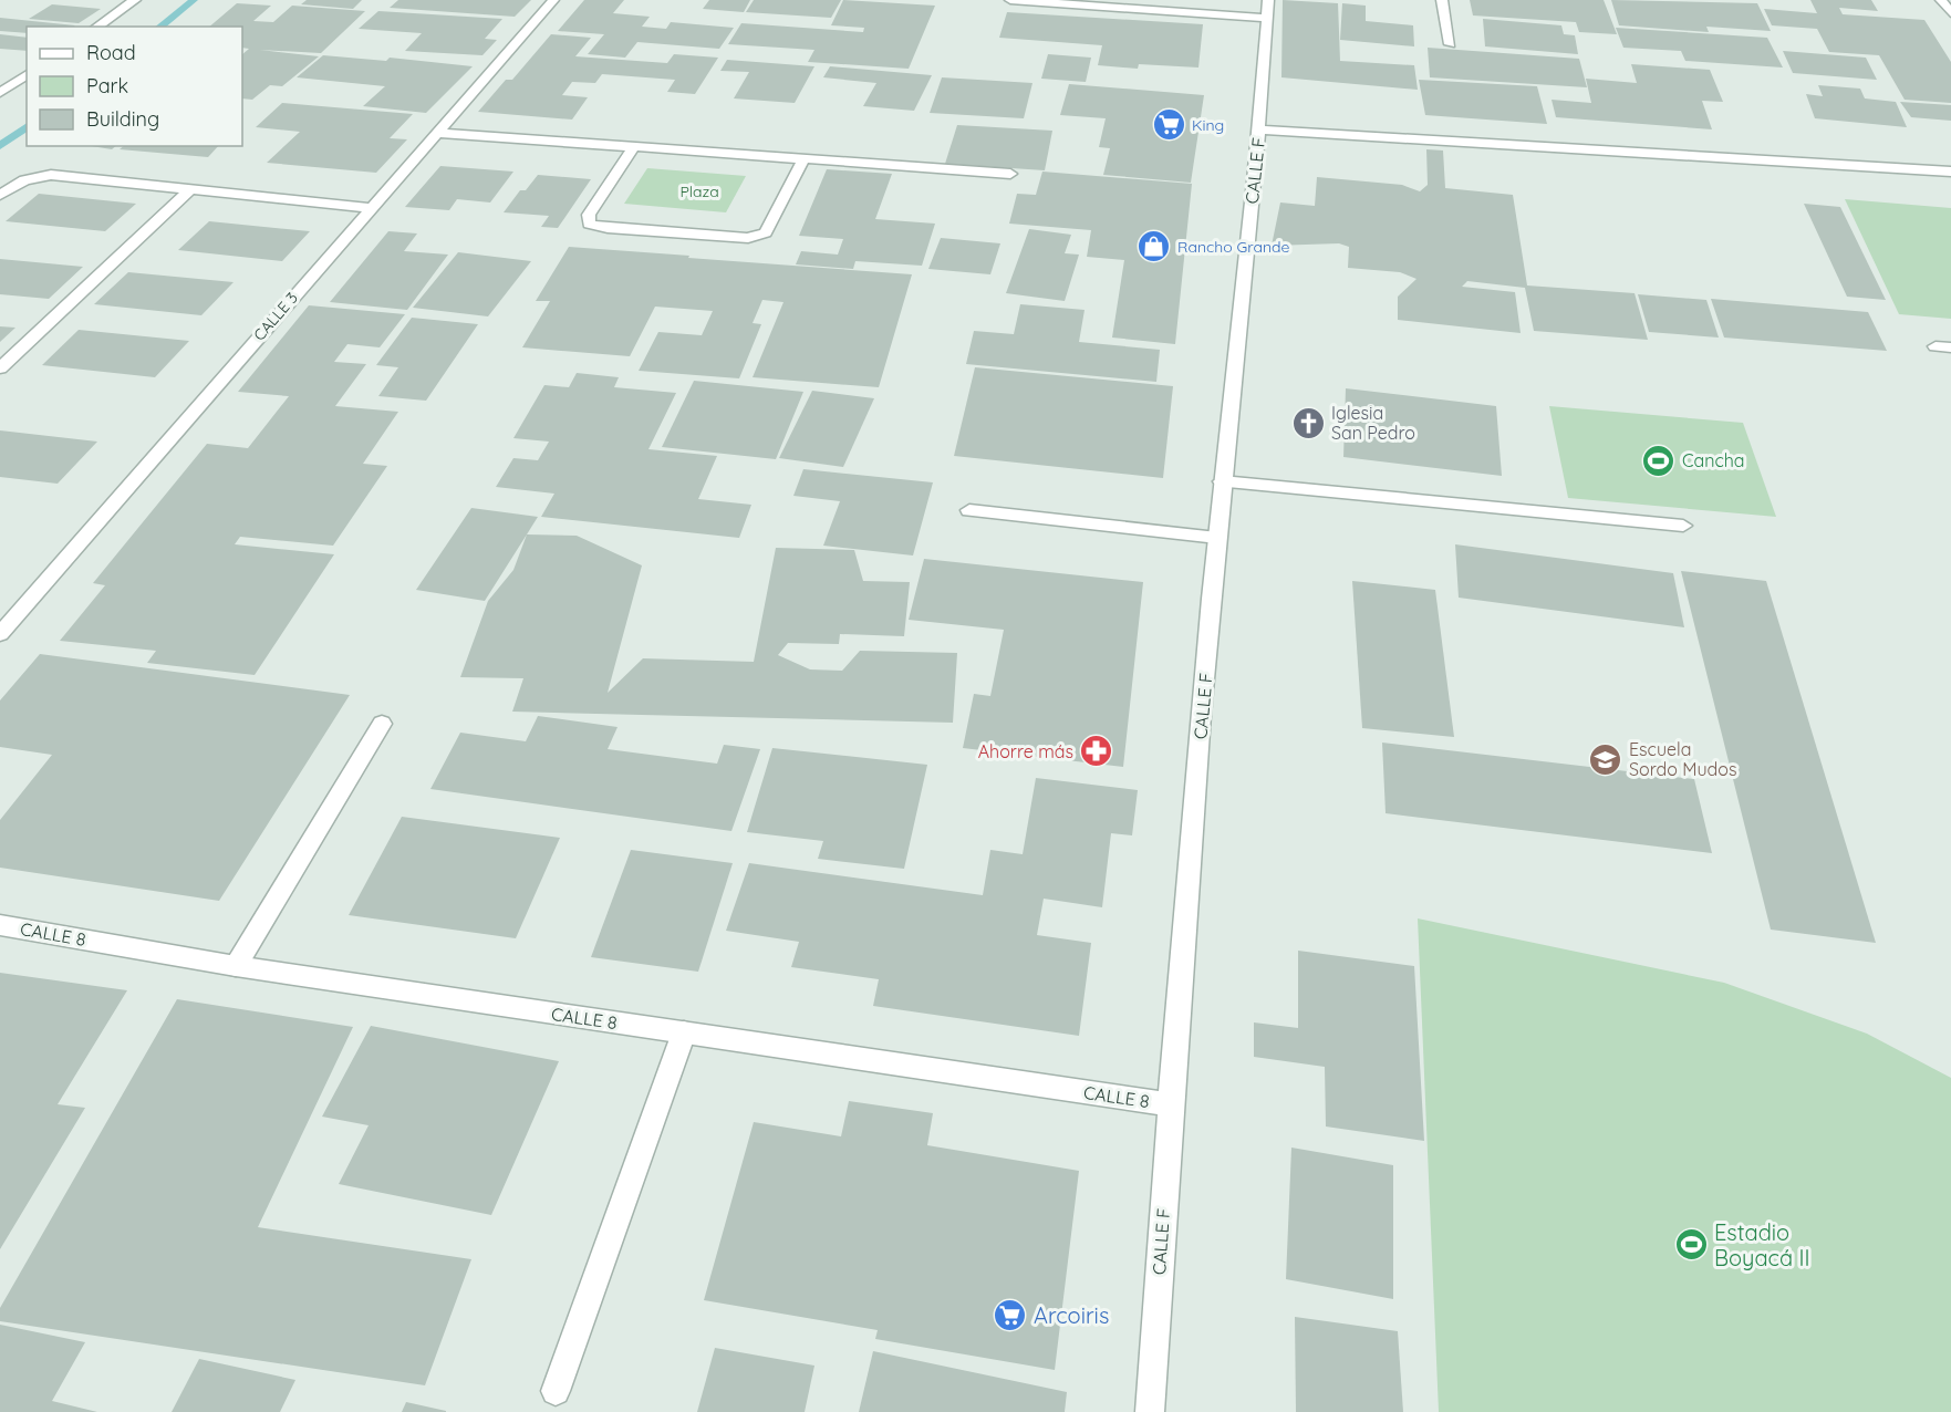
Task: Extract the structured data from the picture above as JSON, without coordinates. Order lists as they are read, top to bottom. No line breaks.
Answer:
{"streets":{"street":["CALLE F","CALLE 3","CALLE 8"]},"crossings":[["CALLE F","CALLE 8"]],"parks":["Plaza"],"places":{"supermarket":["King","Arcoiris"],"shop":["Rancho Grande"],"church":["Iglesia San Pedro"],"sports":["Cancha","Estadio Boyacá II"],"pharmacy":["Ahorre más"],"school or university":["Escuela Sordo Mudos"]},"legend":["Road","Park","Building"]}
